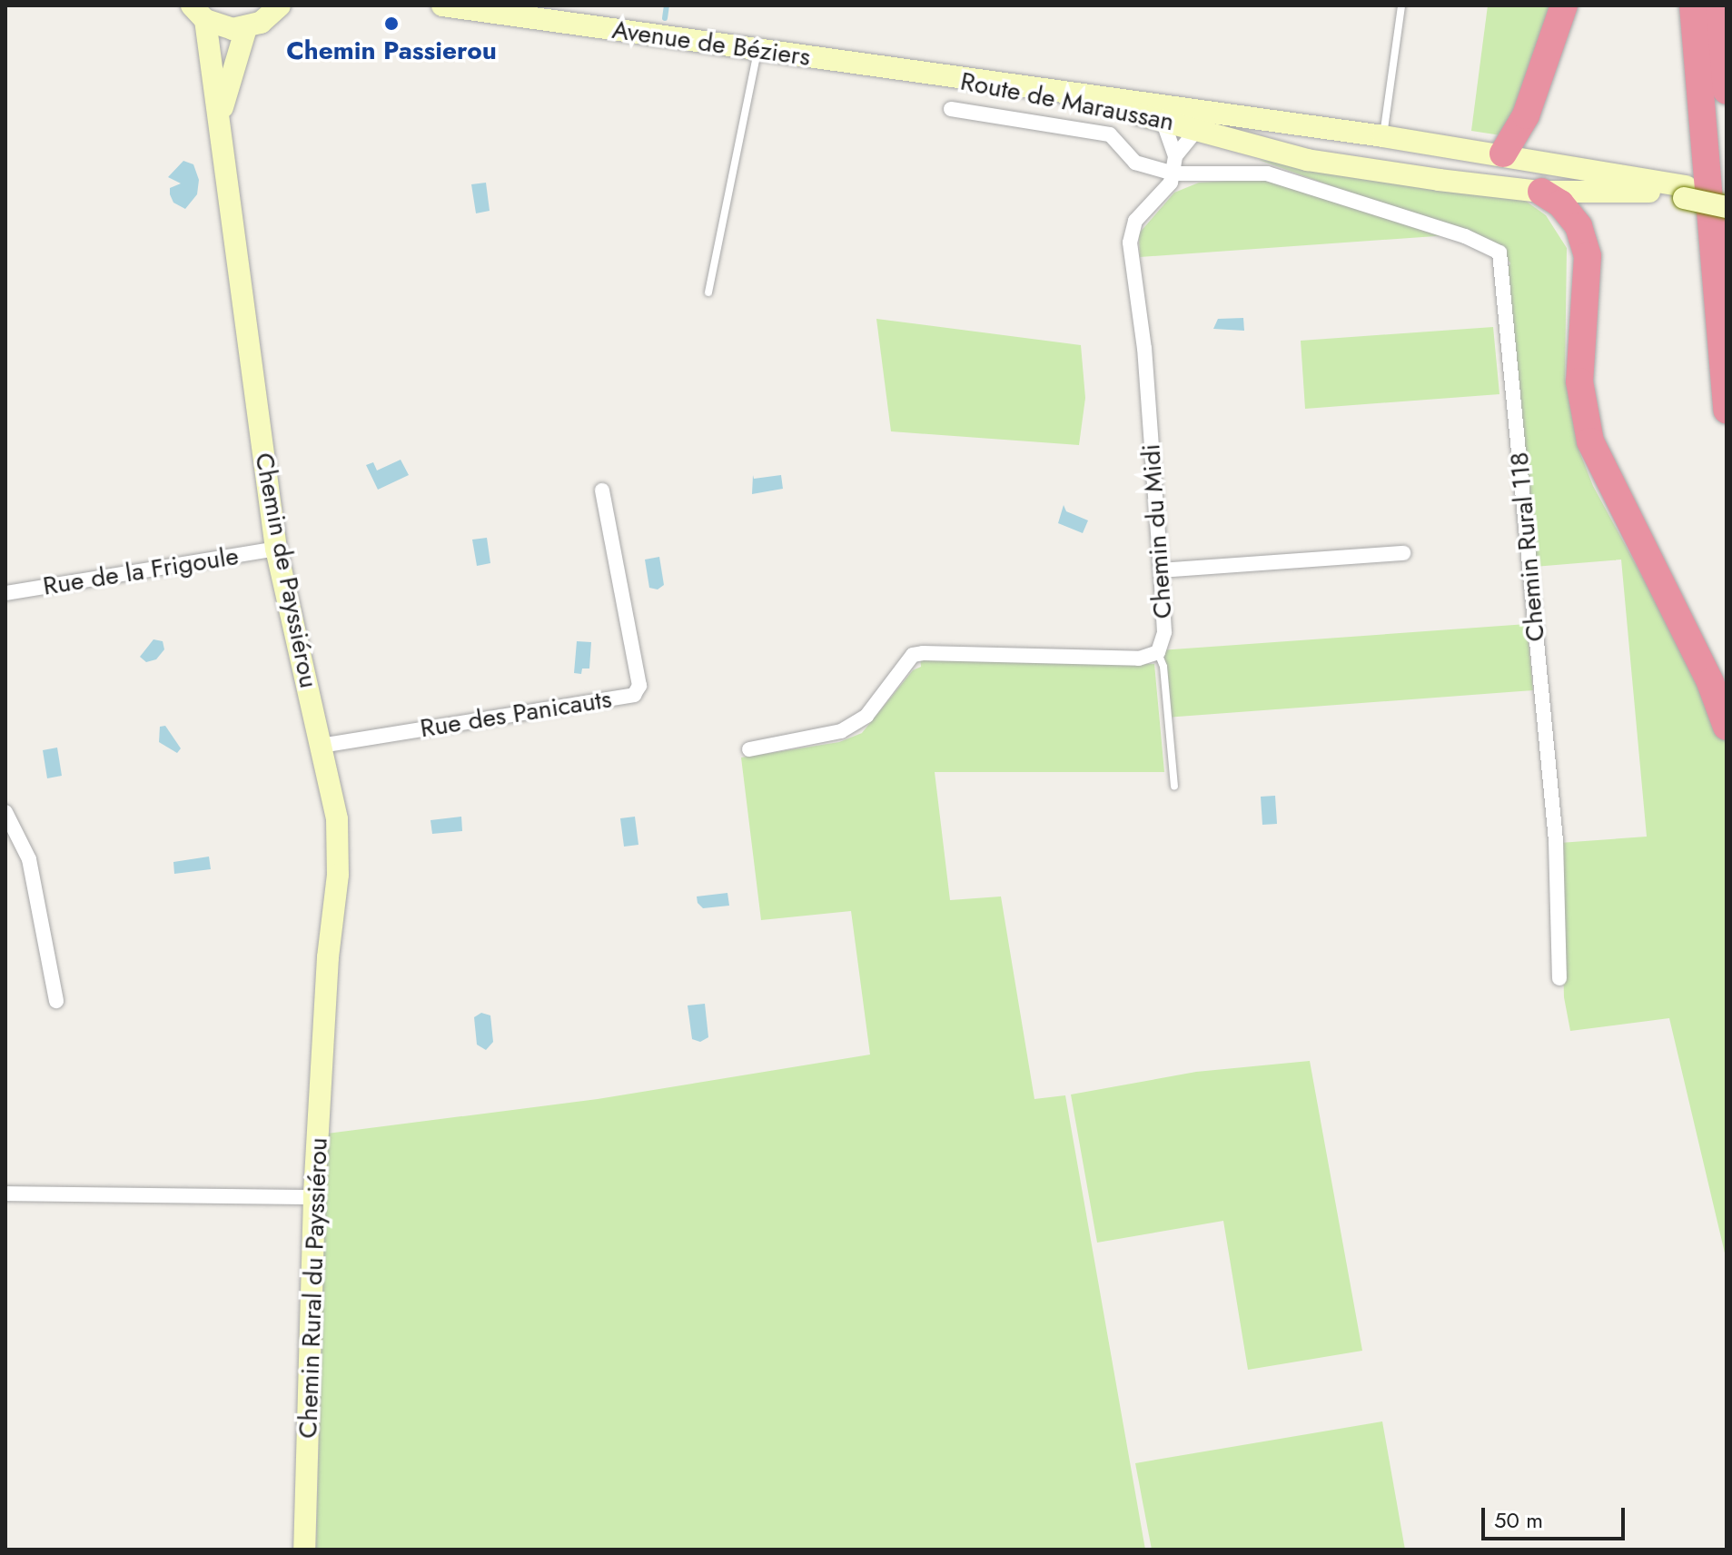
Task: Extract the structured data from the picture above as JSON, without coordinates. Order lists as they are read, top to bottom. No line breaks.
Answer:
{"streets":{"main road":["Avenue de Béziers","Route de Maraussan","Chemin de Payssiérou","Chemin Rural du Payssiérou"],"street":["Chemin du Midi","Chemin Rural 118","Rue de la Frigoule","Rue des Panicauts"]},"crossings":[["Avenue de Béziers","Route de Maraussan"],["Chemin du Midi","Chemin Rural 118"],["Chemin de Payssiérou","Rue de la Frigoule"],["Chemin de Payssiérou","Rue des Panicauts"],["Chemin de Payssiérou","Chemin Rural du Payssiérou"]],"places":["Chemin Passierou"],"scale_bar":"50 m"}
